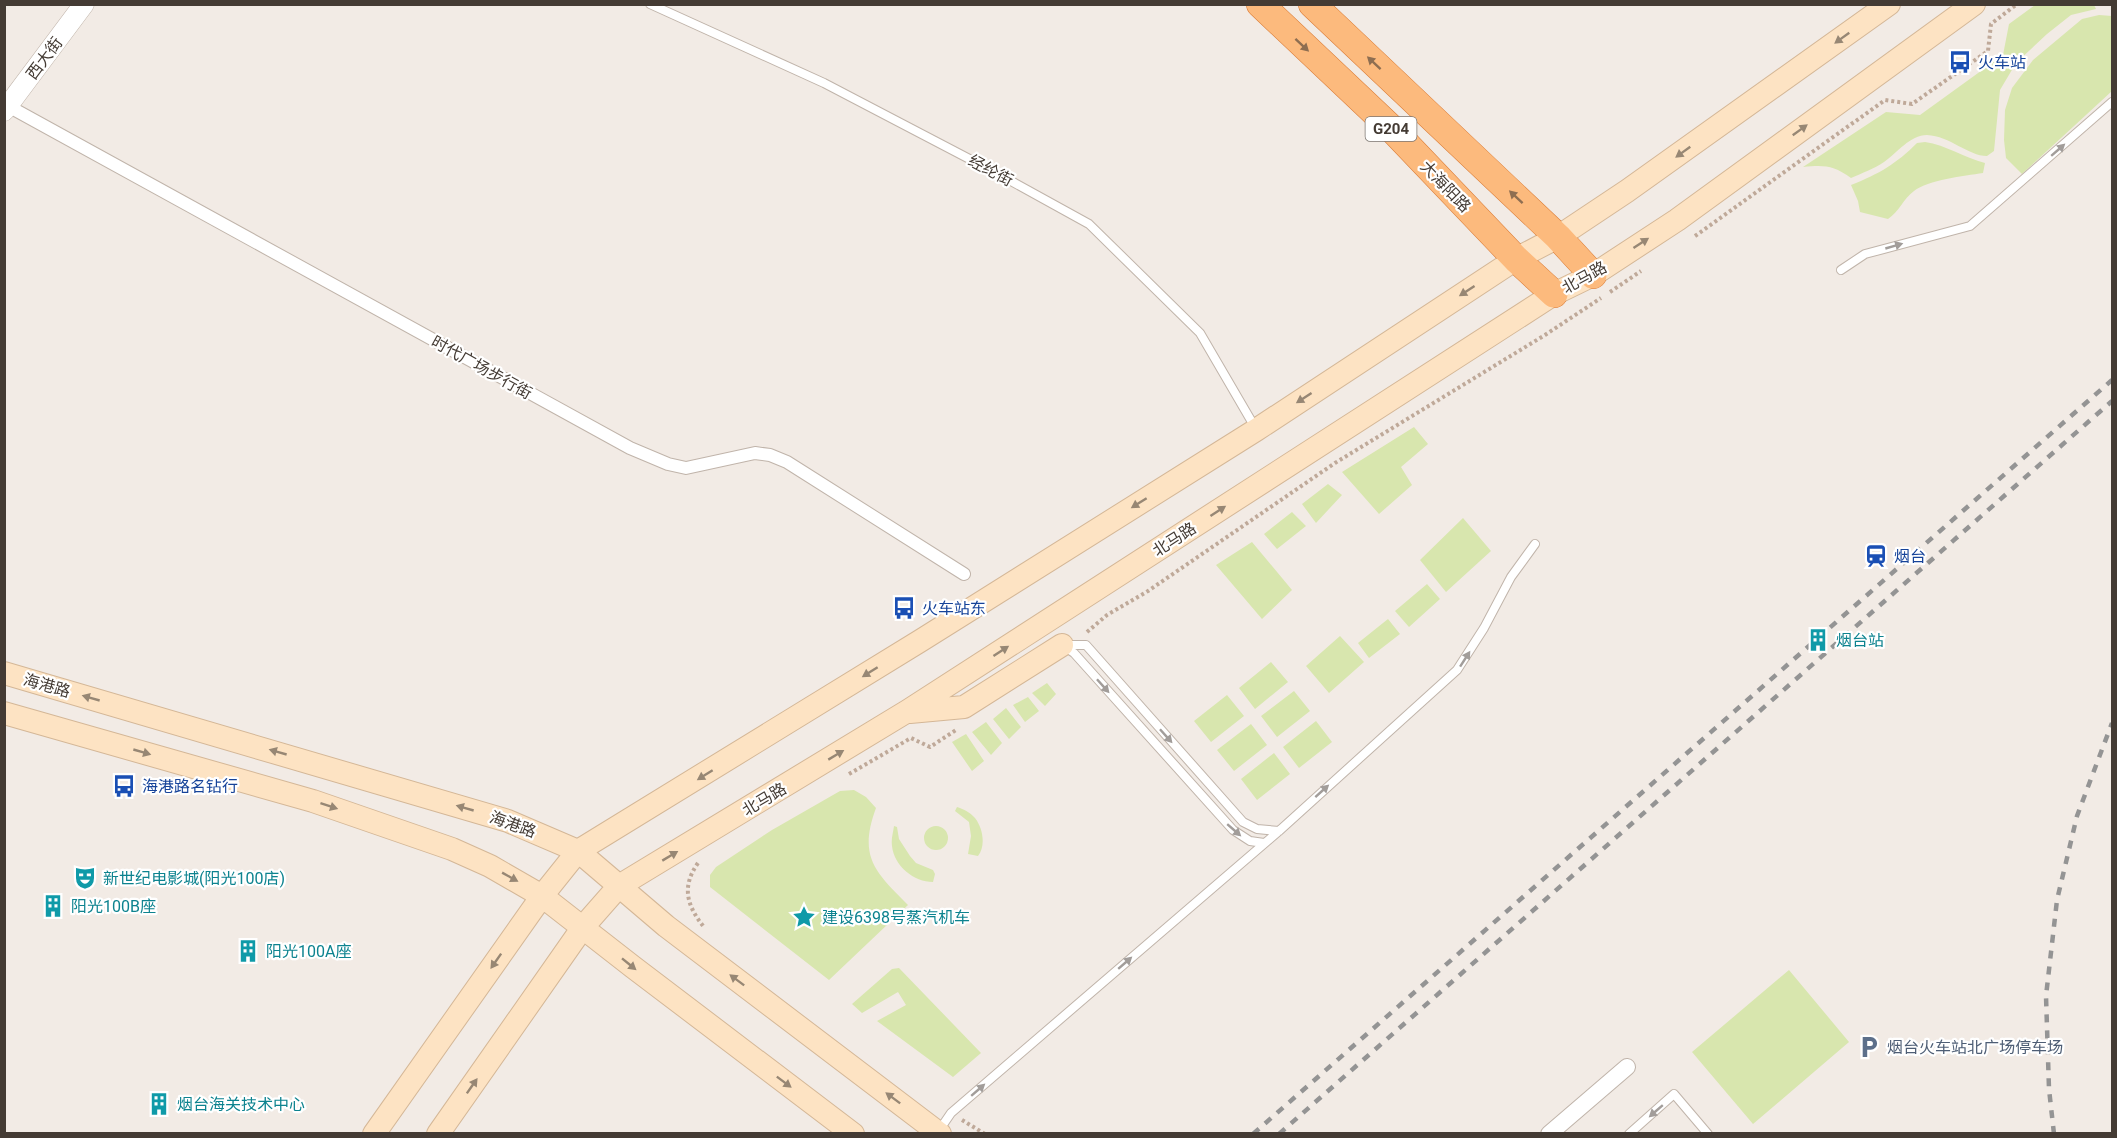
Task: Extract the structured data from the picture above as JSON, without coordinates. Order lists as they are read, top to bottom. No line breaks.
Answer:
{"streets":{"highway":["G204","大海阳路"],"main road":["北马路","海港路"],"street":["西大街","时代广场步行街"],"lane":["经纶街"]},"crossings":[["西大街","时代广场步行街"],["大海阳路","北马路"],["北马路","海港路"]],"places":{"bus stop":["火车站","火车站东","海港路名钻行"],"station":["烟台"],"building":["烟台站","阳光100B座","阳光100A座","烟台海关技术中心"],"theatre":["新世纪电影城(阳光100店)"],"place":["建设6398号蒸汽机车"],"parking":["烟台火车站北广场停车场"]}}
